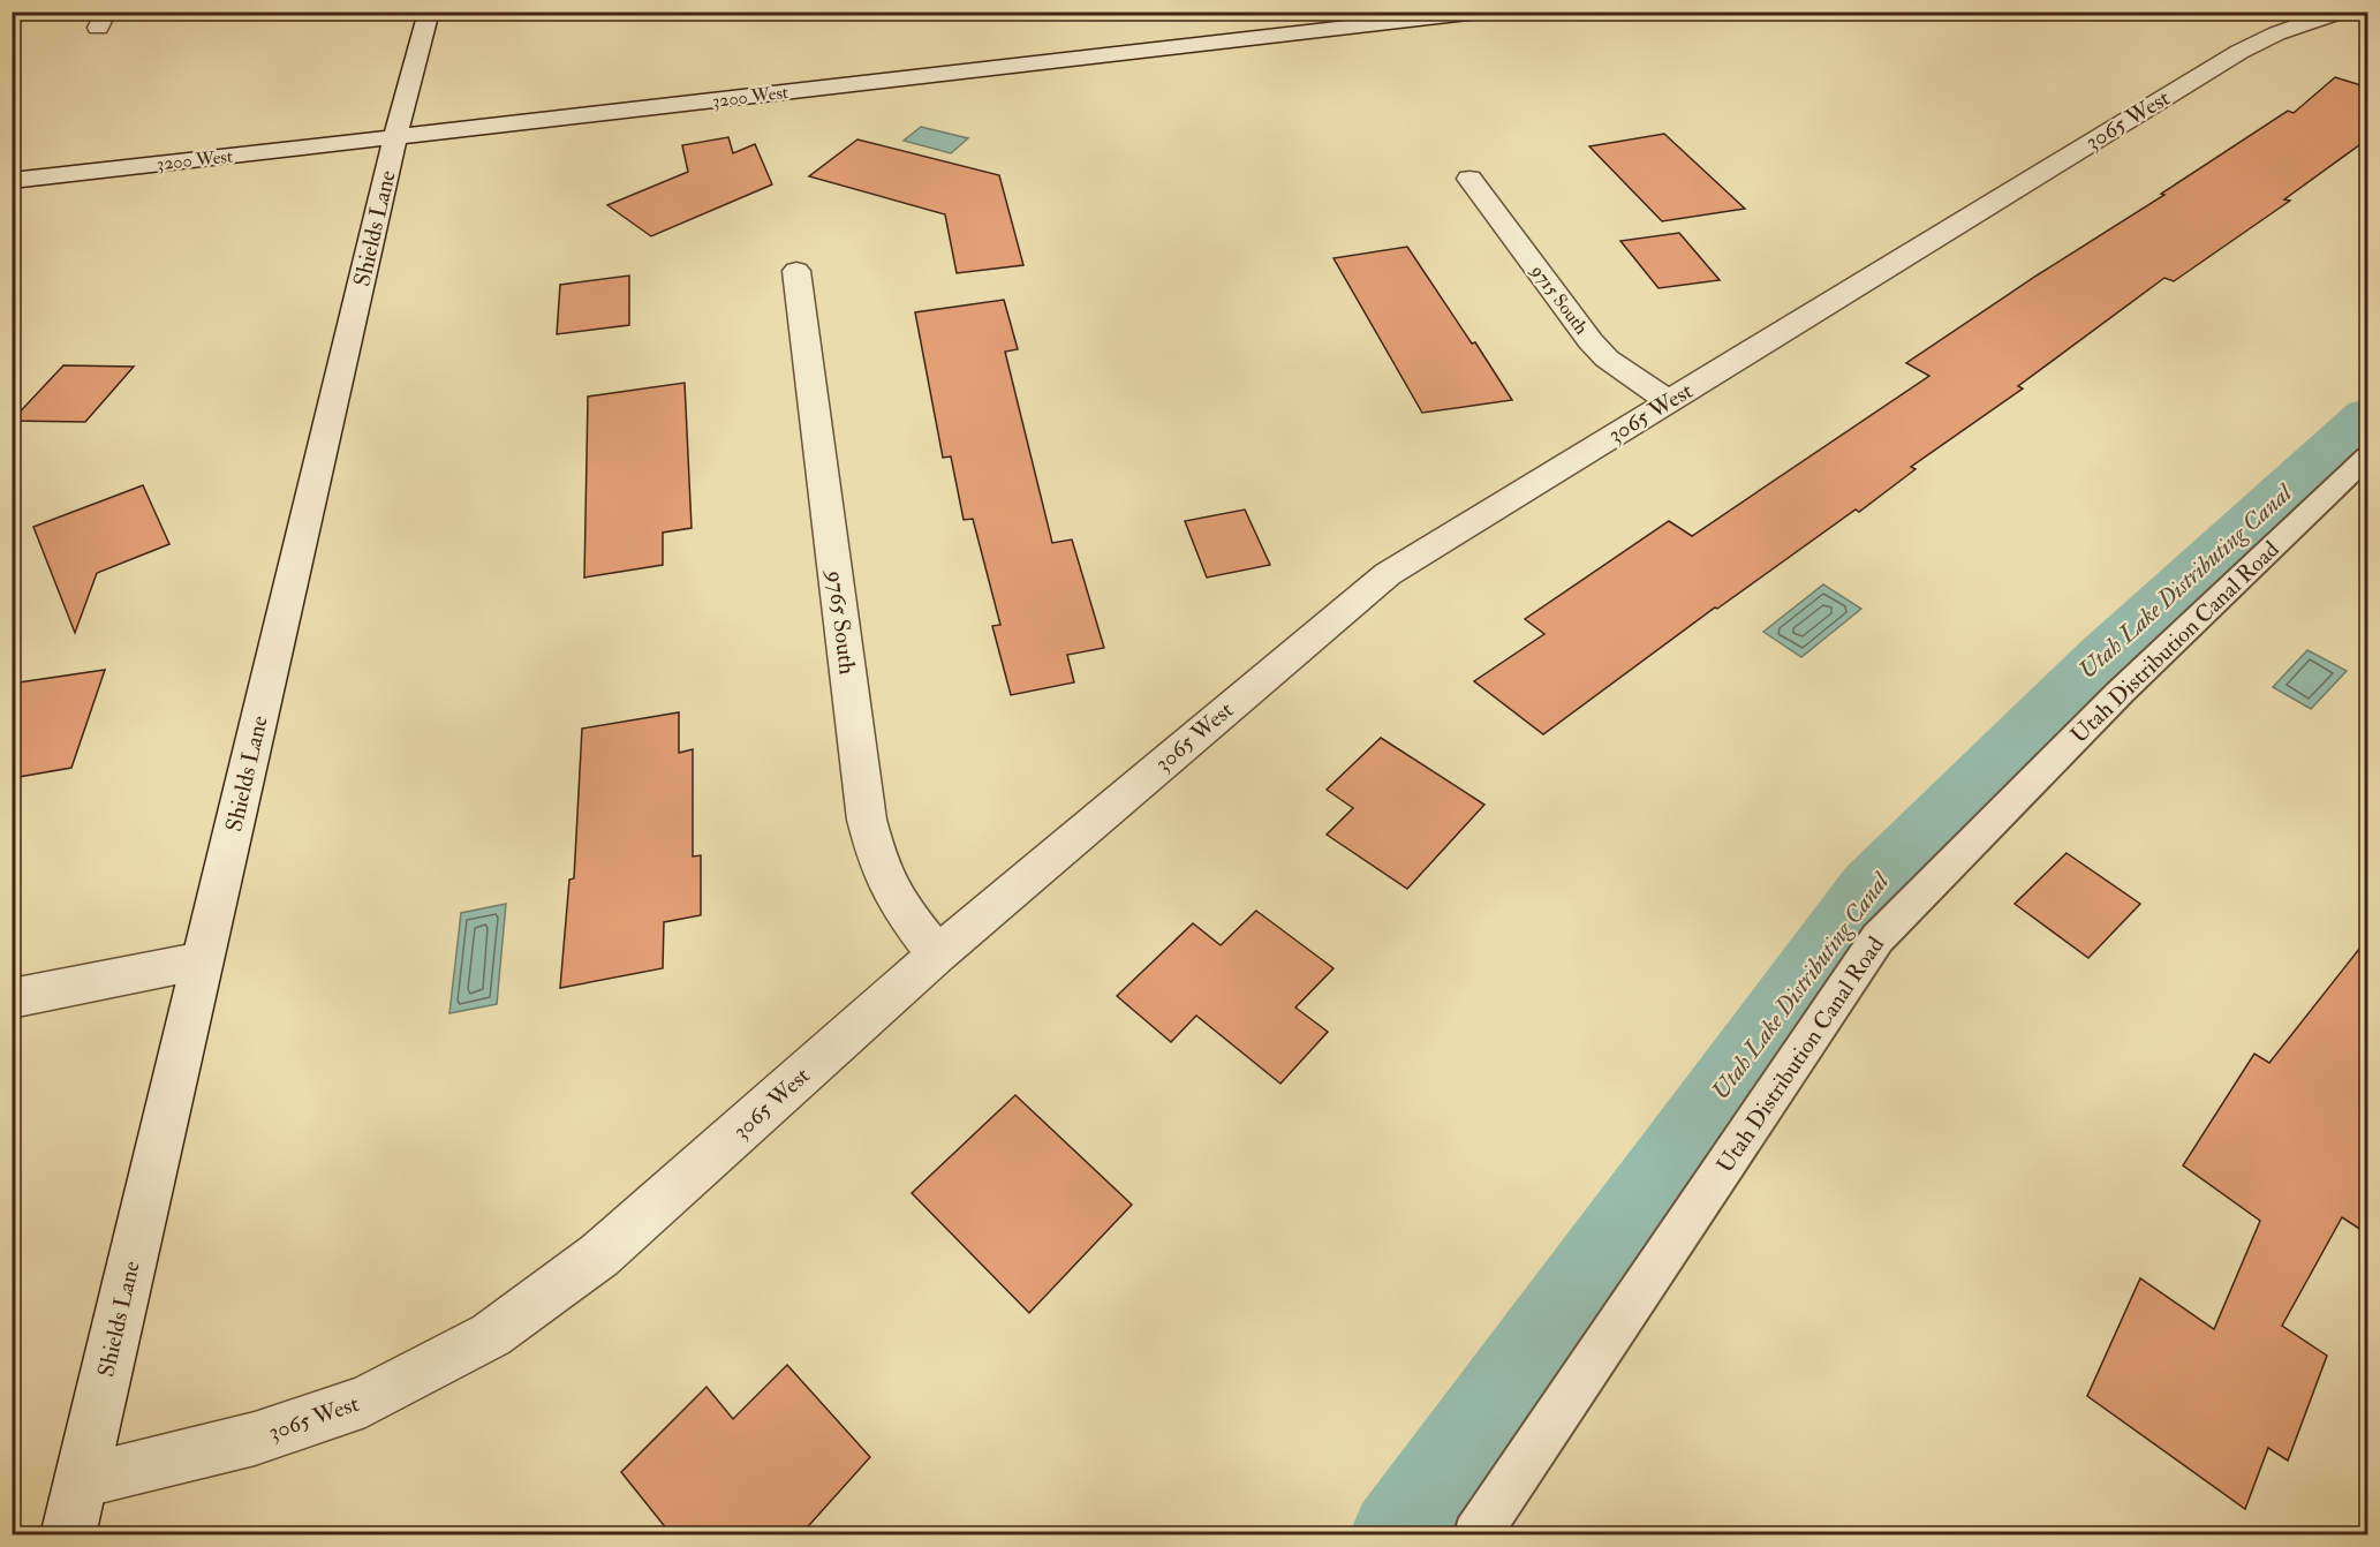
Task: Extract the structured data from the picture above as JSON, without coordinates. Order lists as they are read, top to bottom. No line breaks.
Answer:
{"streets":{"street":["3200 West","3065 West","Shields Lane","9715 South","9765 South"],"lane":["Utah Distribution Canal Road"]},"crossings":[["3200 West","Shields Lane"],["3065 West","Shields Lane"],["3065 West","9715 South"],["3065 West","9765 South"]],"water":["Utah Lake Distributing Canal"]}
